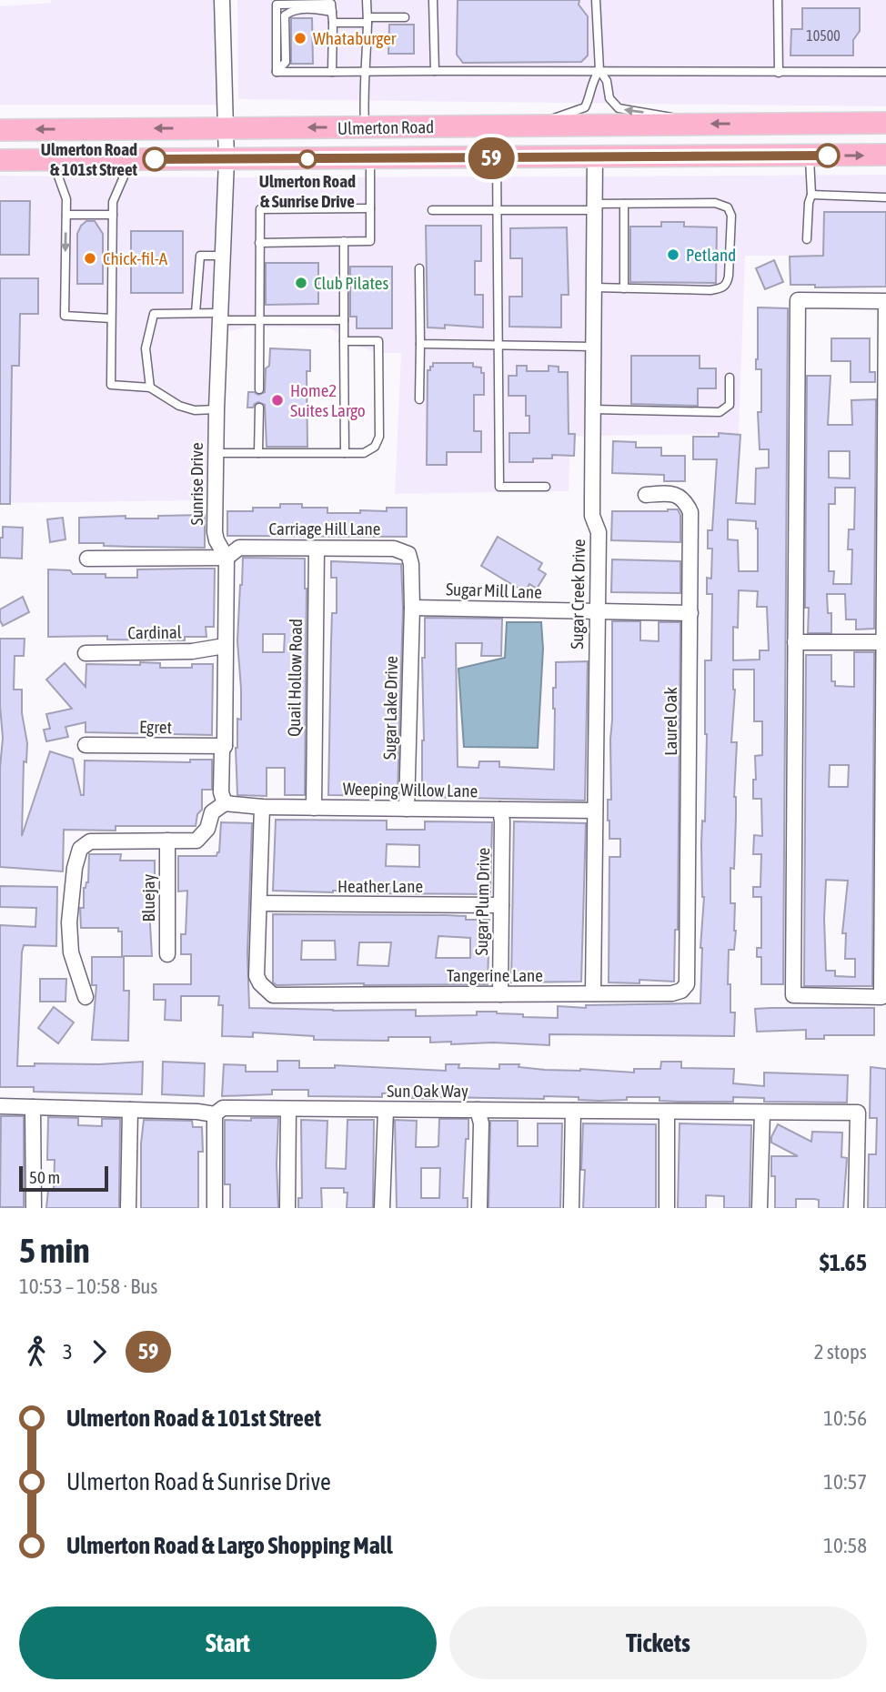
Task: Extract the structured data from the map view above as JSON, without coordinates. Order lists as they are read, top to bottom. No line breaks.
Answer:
{"streets":{"main road":["Ulmerton Road"],"street":["Sunrise Drive","Carriage Hill Lane","Sugar Mill Lane","Sugar Creek Drive","Cardinal","Quail Hollow Road","Sugar Lake Drive","Laurel Oak","Egret","Weeping Willow Lane","Heather Lane","Bluejay","Sugar Plum Drive","Tangerine Lane","Sun Oak Way"]},"crossings":[["Ulmerton Road","Sunrise Drive"],["Ulmerton Road","Sugar Creek Drive"],["Sunrise Drive","Carriage Hill Lane"],["Sunrise Drive","Cardinal"],["Sunrise Drive","Egret"],["Sunrise Drive","Weeping Willow Lane"],["Carriage Hill Lane","Sugar Mill Lane"],["Carriage Hill Lane","Quail Hollow Road"],["Carriage Hill Lane","Sugar Lake Drive"],["Sugar Mill Lane","Sugar Creek Drive"],["Sugar Mill Lane","Sugar Lake Drive"],["Sugar Mill Lane","Laurel Oak"],["Sugar Creek Drive","Weeping Willow Lane"],["Sugar Creek Drive","Tangerine Lane"],["Quail Hollow Road","Weeping Willow Lane"],["Sugar Lake Drive","Weeping Willow Lane"],["Laurel Oak","Tangerine Lane"],["Weeping Willow Lane","Sugar Plum Drive"],["Heather Lane","Sugar Plum Drive"],["Heather Lane","Tangerine Lane"],["Sugar Plum Drive","Tangerine Lane"]],"places":["Whataburger","Ulmerton Road & 101st Street","Ulmerton Road & Sunrise Drive","Petland","Chick-fil-A","Club Pilates","Home2 Suites Largo"],"lines":["bus line 59"],"house_numbers":["10500"],"scale_bar":"50 m","page":{"on_map":"59","scale":"50 m","heading":["5 min","10:53 – 10:58 · Bus","$1.65"],"legs":["3","59","2 stops"],"list":[{"name":"Ulmerton Road & 101st Street","value":"10:56"},{"name":"Ulmerton Road & Sunrise Drive","value":"10:57"},{"name":"Ulmerton Road & Largo Shopping Mall","value":"10:58"}],"buttons":["Start","Tickets"]}}
